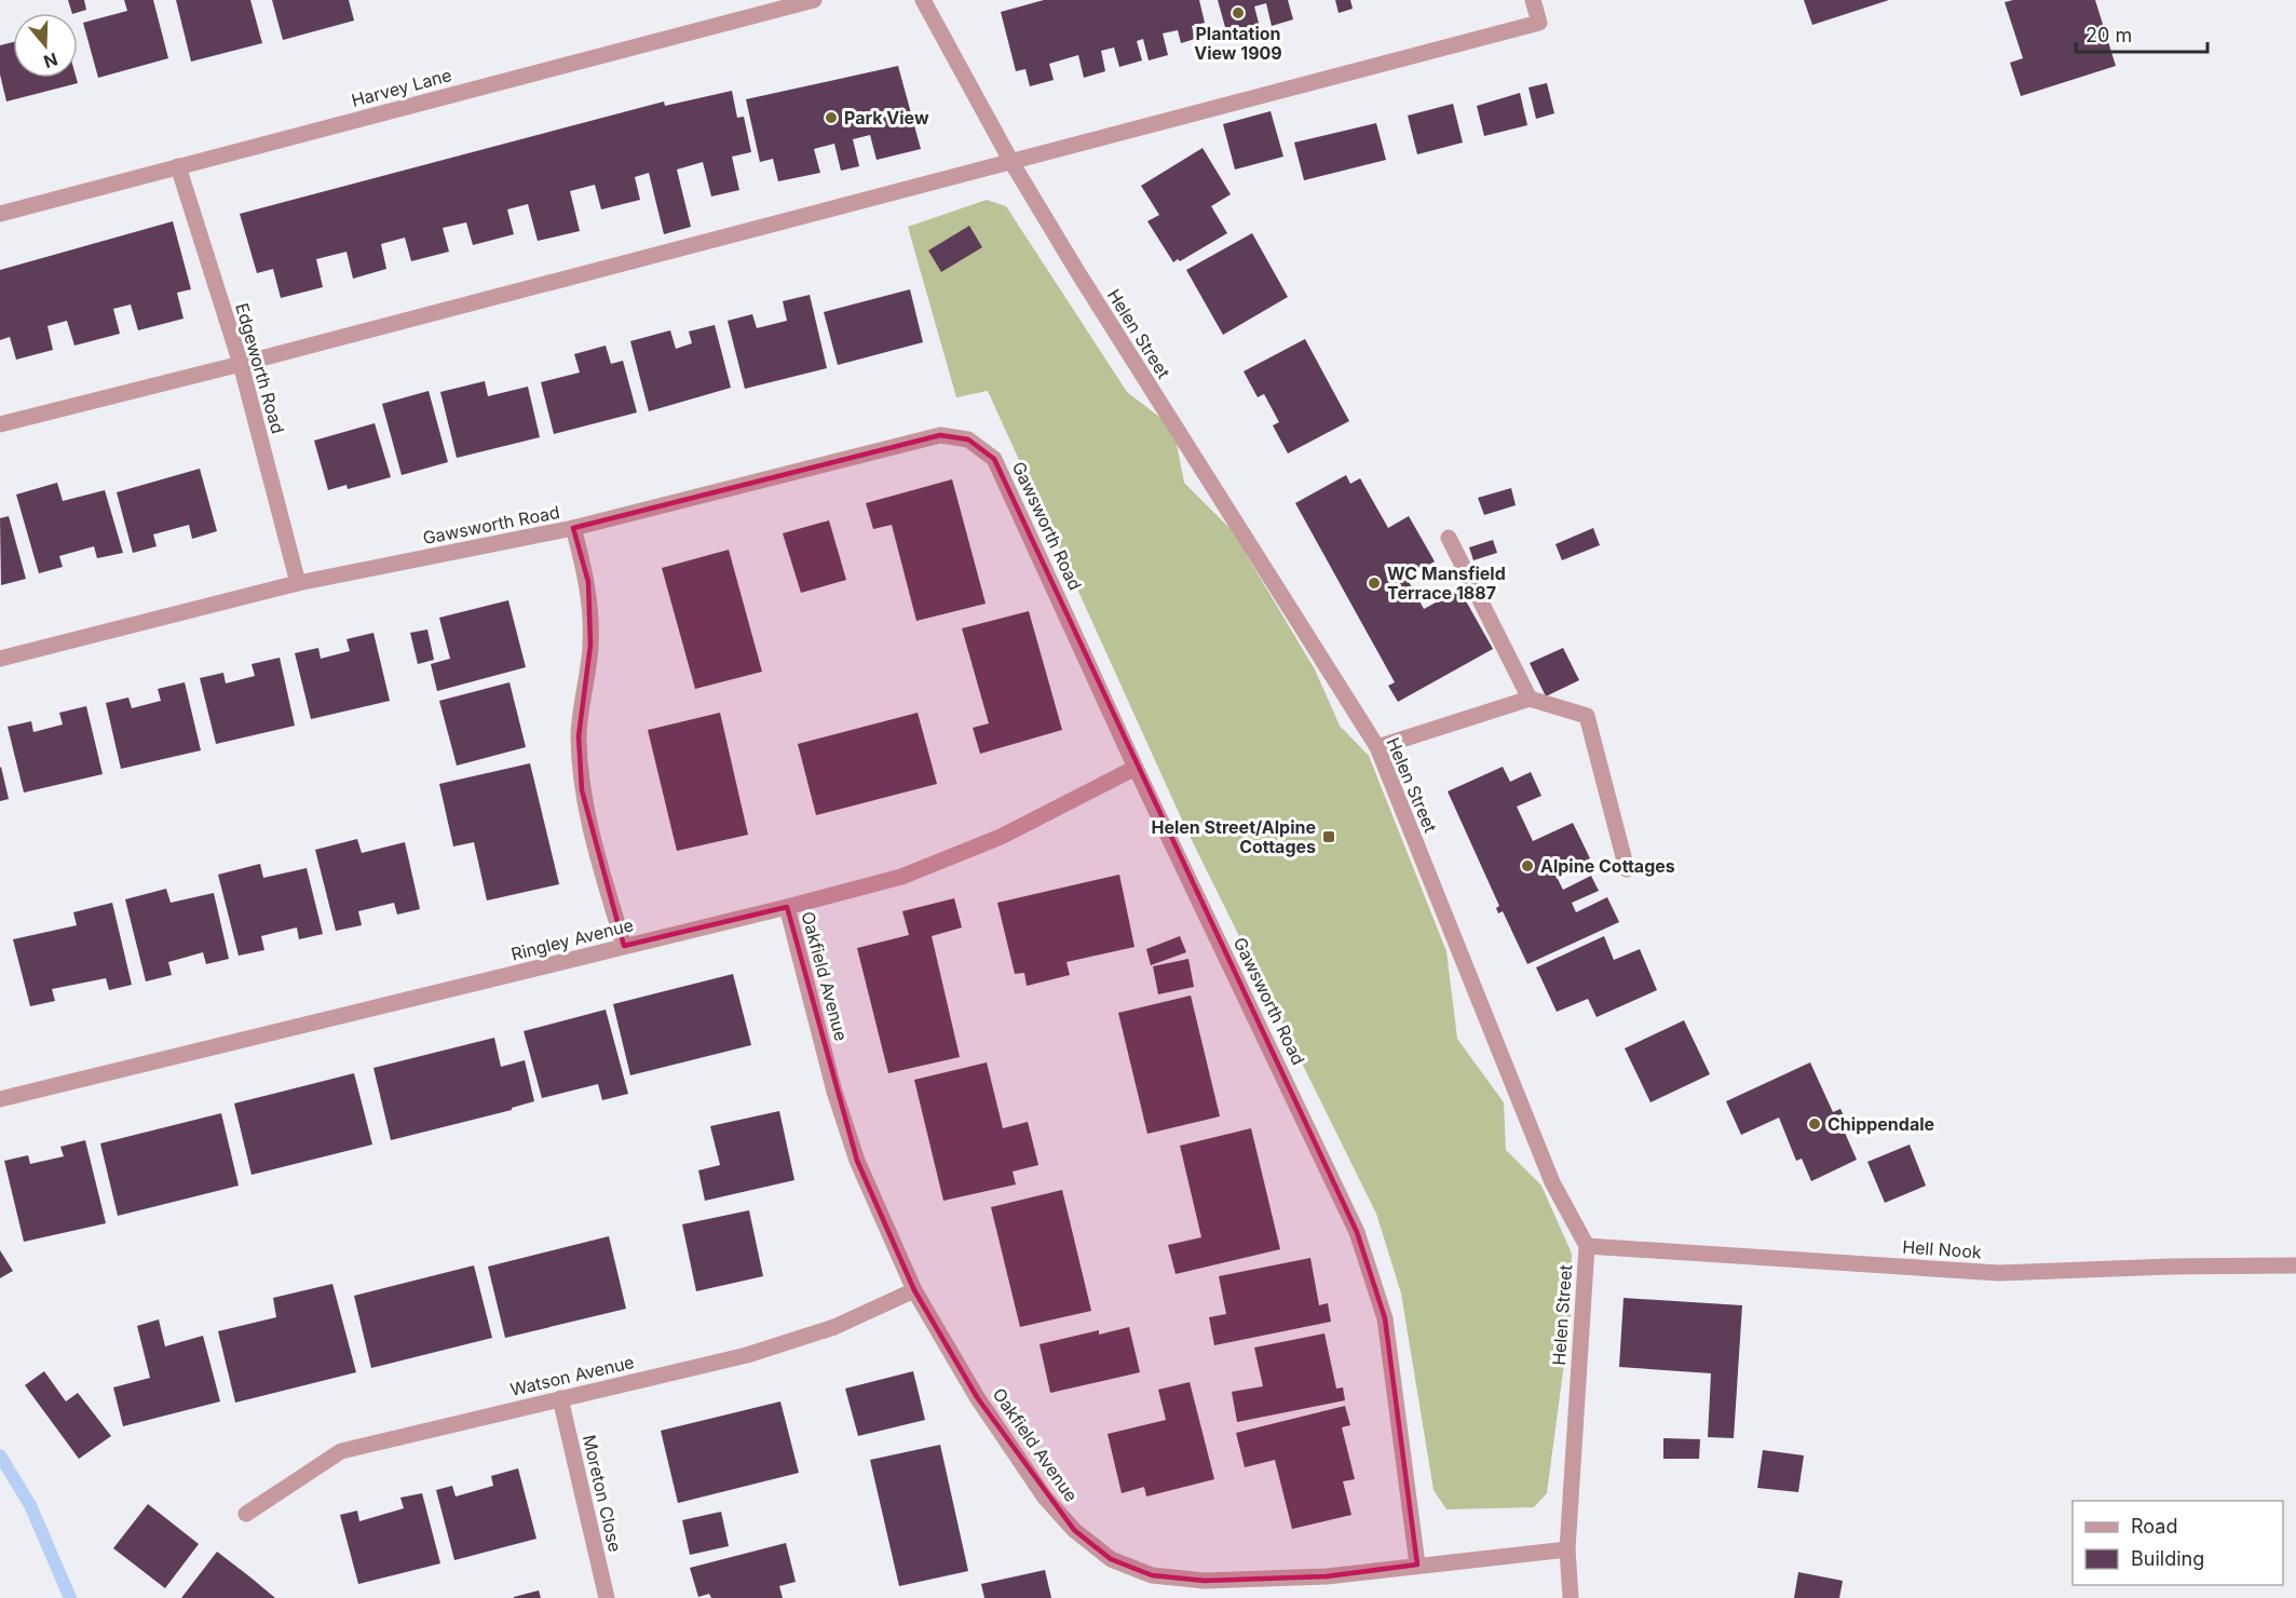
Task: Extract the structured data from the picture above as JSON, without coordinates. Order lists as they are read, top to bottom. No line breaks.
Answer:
{"streets":{"street":["Harvey Lane","Helen Street","Edgeworth Road","Gawsworth Road","Ringley Avenue","Oakfield Avenue","Hell Nook","Watson Avenue","Moreton Close"]},"crossings":[["Harvey Lane","Edgeworth Road"],["Helen Street","Oakfield Avenue"],["Helen Street","Hell Nook"],["Edgeworth Road","Gawsworth Road"],["Gawsworth Road","Ringley Avenue"],["Gawsworth Road","Oakfield Avenue"],["Ringley Avenue","Oakfield Avenue"],["Oakfield Avenue","Watson Avenue"],["Watson Avenue","Moreton Close"]],"places":{"other":["Plantation View 1909","Park View","WC Mansfield Terrace 1887","Alpine Cottages","Chippendale"],"transit":["Helen Street/Alpine Cottages"]},"legend":["Road","Building"],"scale_bar":"20 m","north":"bottom"}
